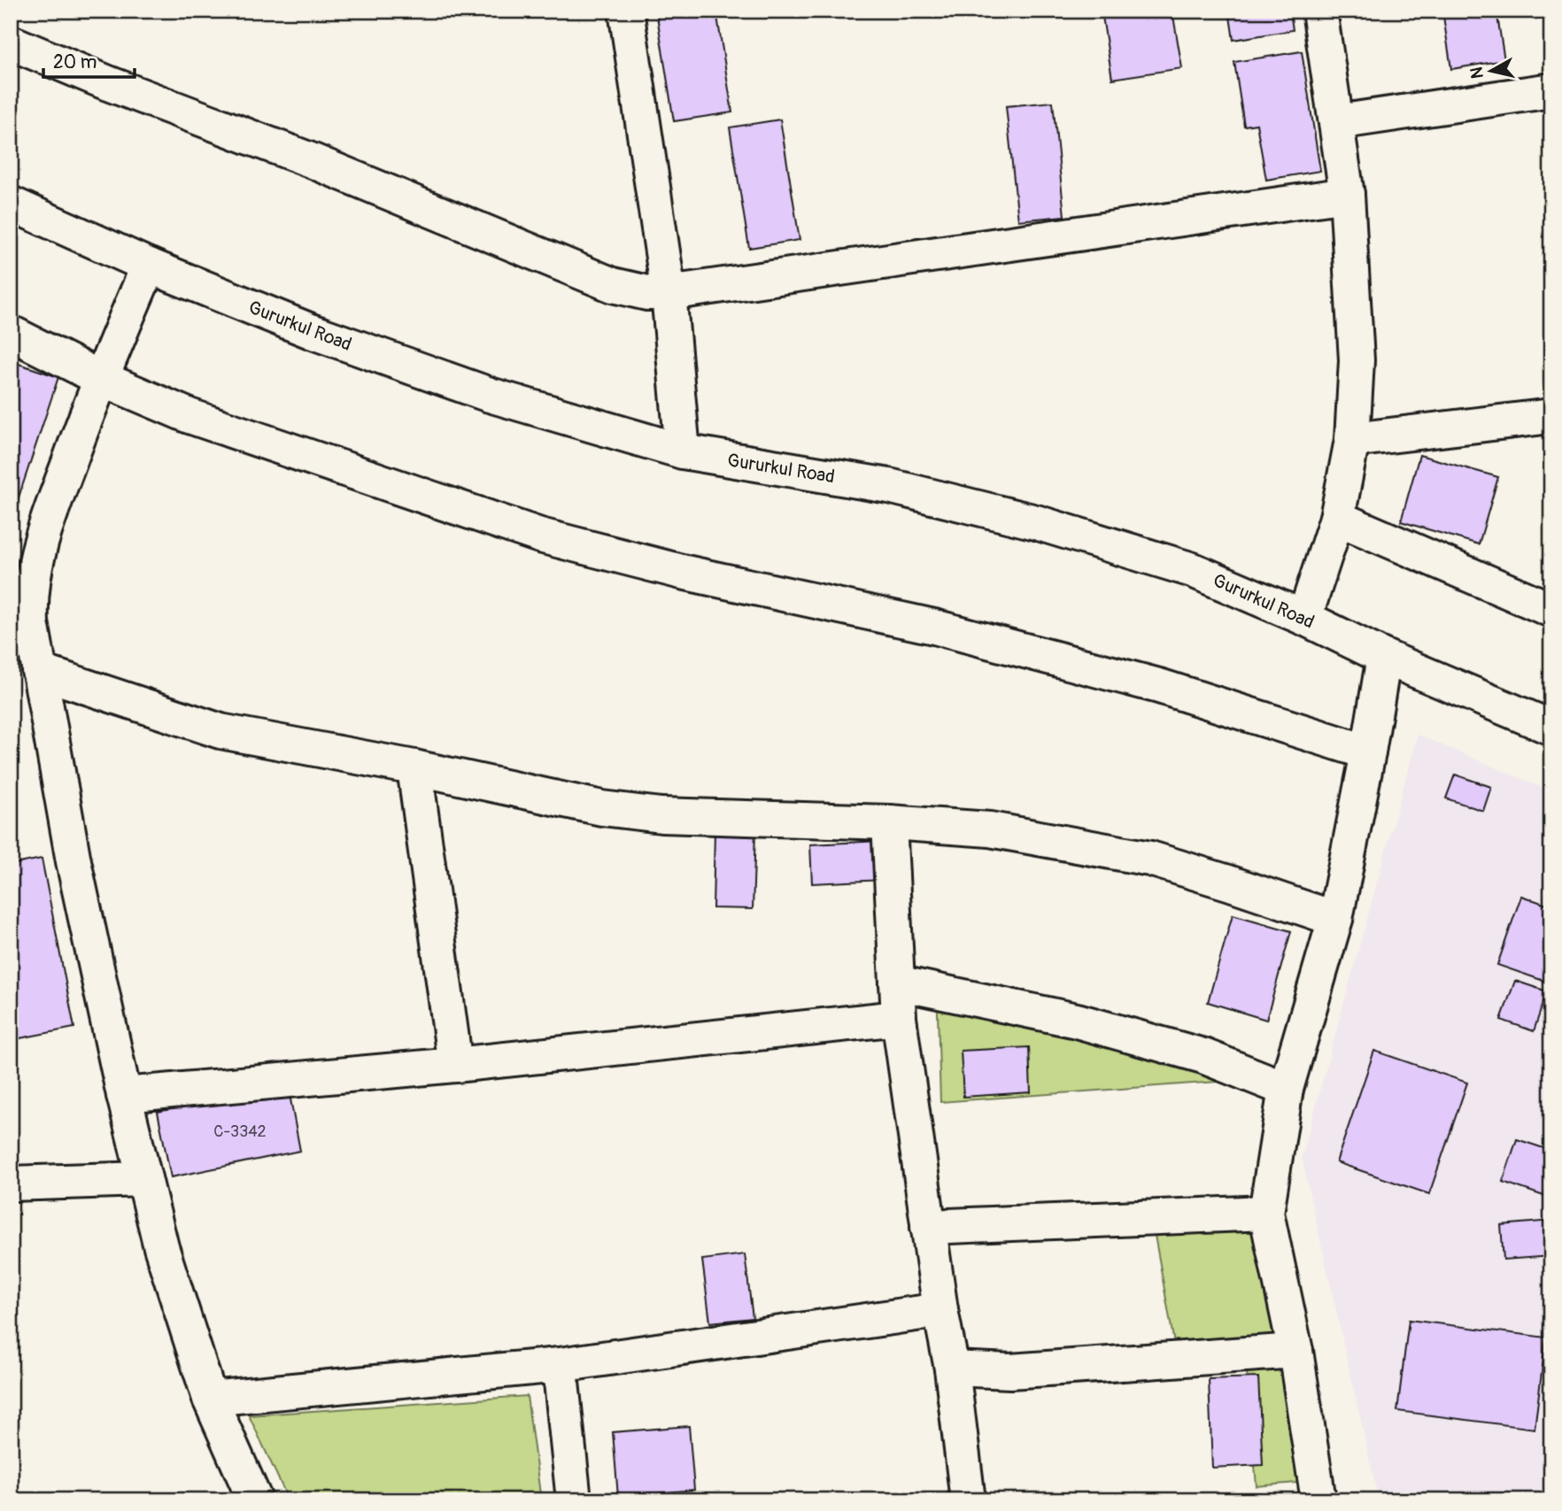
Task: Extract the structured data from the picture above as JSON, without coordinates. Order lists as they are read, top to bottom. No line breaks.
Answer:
{"streets":{"street":["Gururkul Road"]},"house_numbers":["C-3342"],"scale_bar":"20 m","north":"left"}
